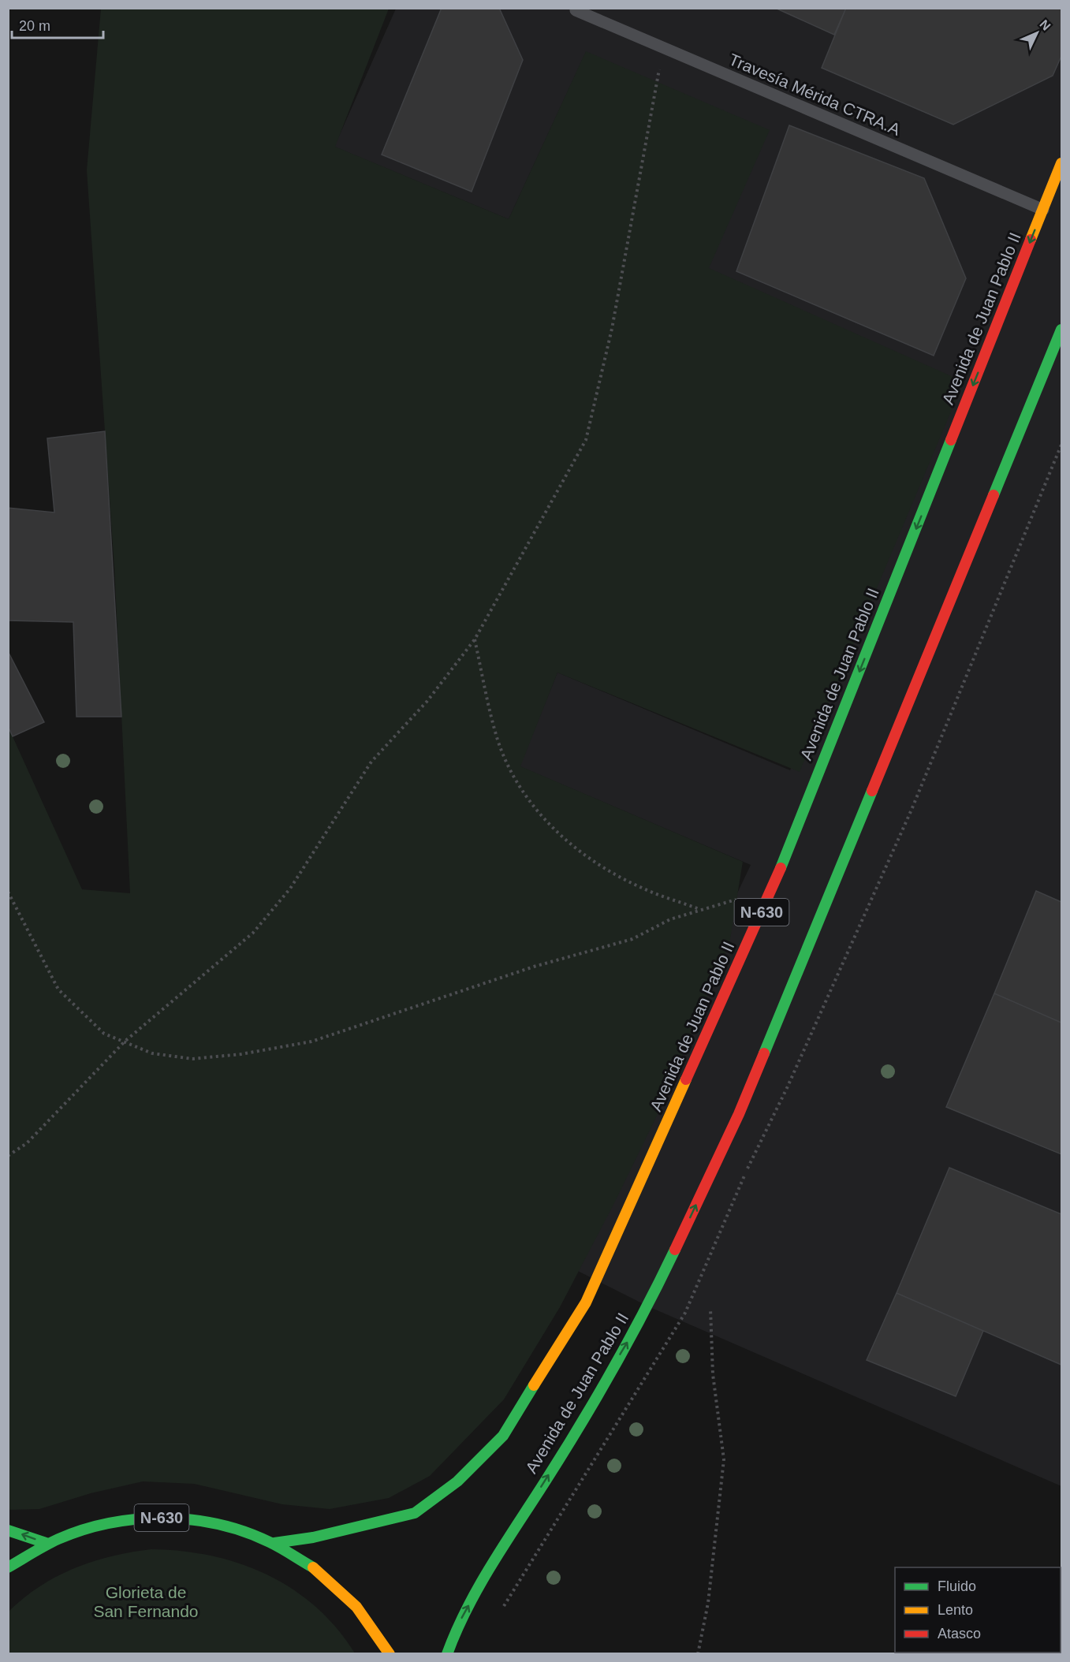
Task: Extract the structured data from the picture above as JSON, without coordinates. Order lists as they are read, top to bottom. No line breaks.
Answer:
{"streets":{"highway":["Avenida de Juan Pablo II","N-630"],"lane":["Travesía Mérida CTRA.A"]},"crossings":[["Travesía Mérida CTRA.A","Avenida de Juan Pablo II"],["Avenida de Juan Pablo II","N-630"]],"parks":["Glorieta de San Fernando"],"legend":["Fluido","Lento","Atasco"],"scale_bar":"20 m","north":"top right"}
